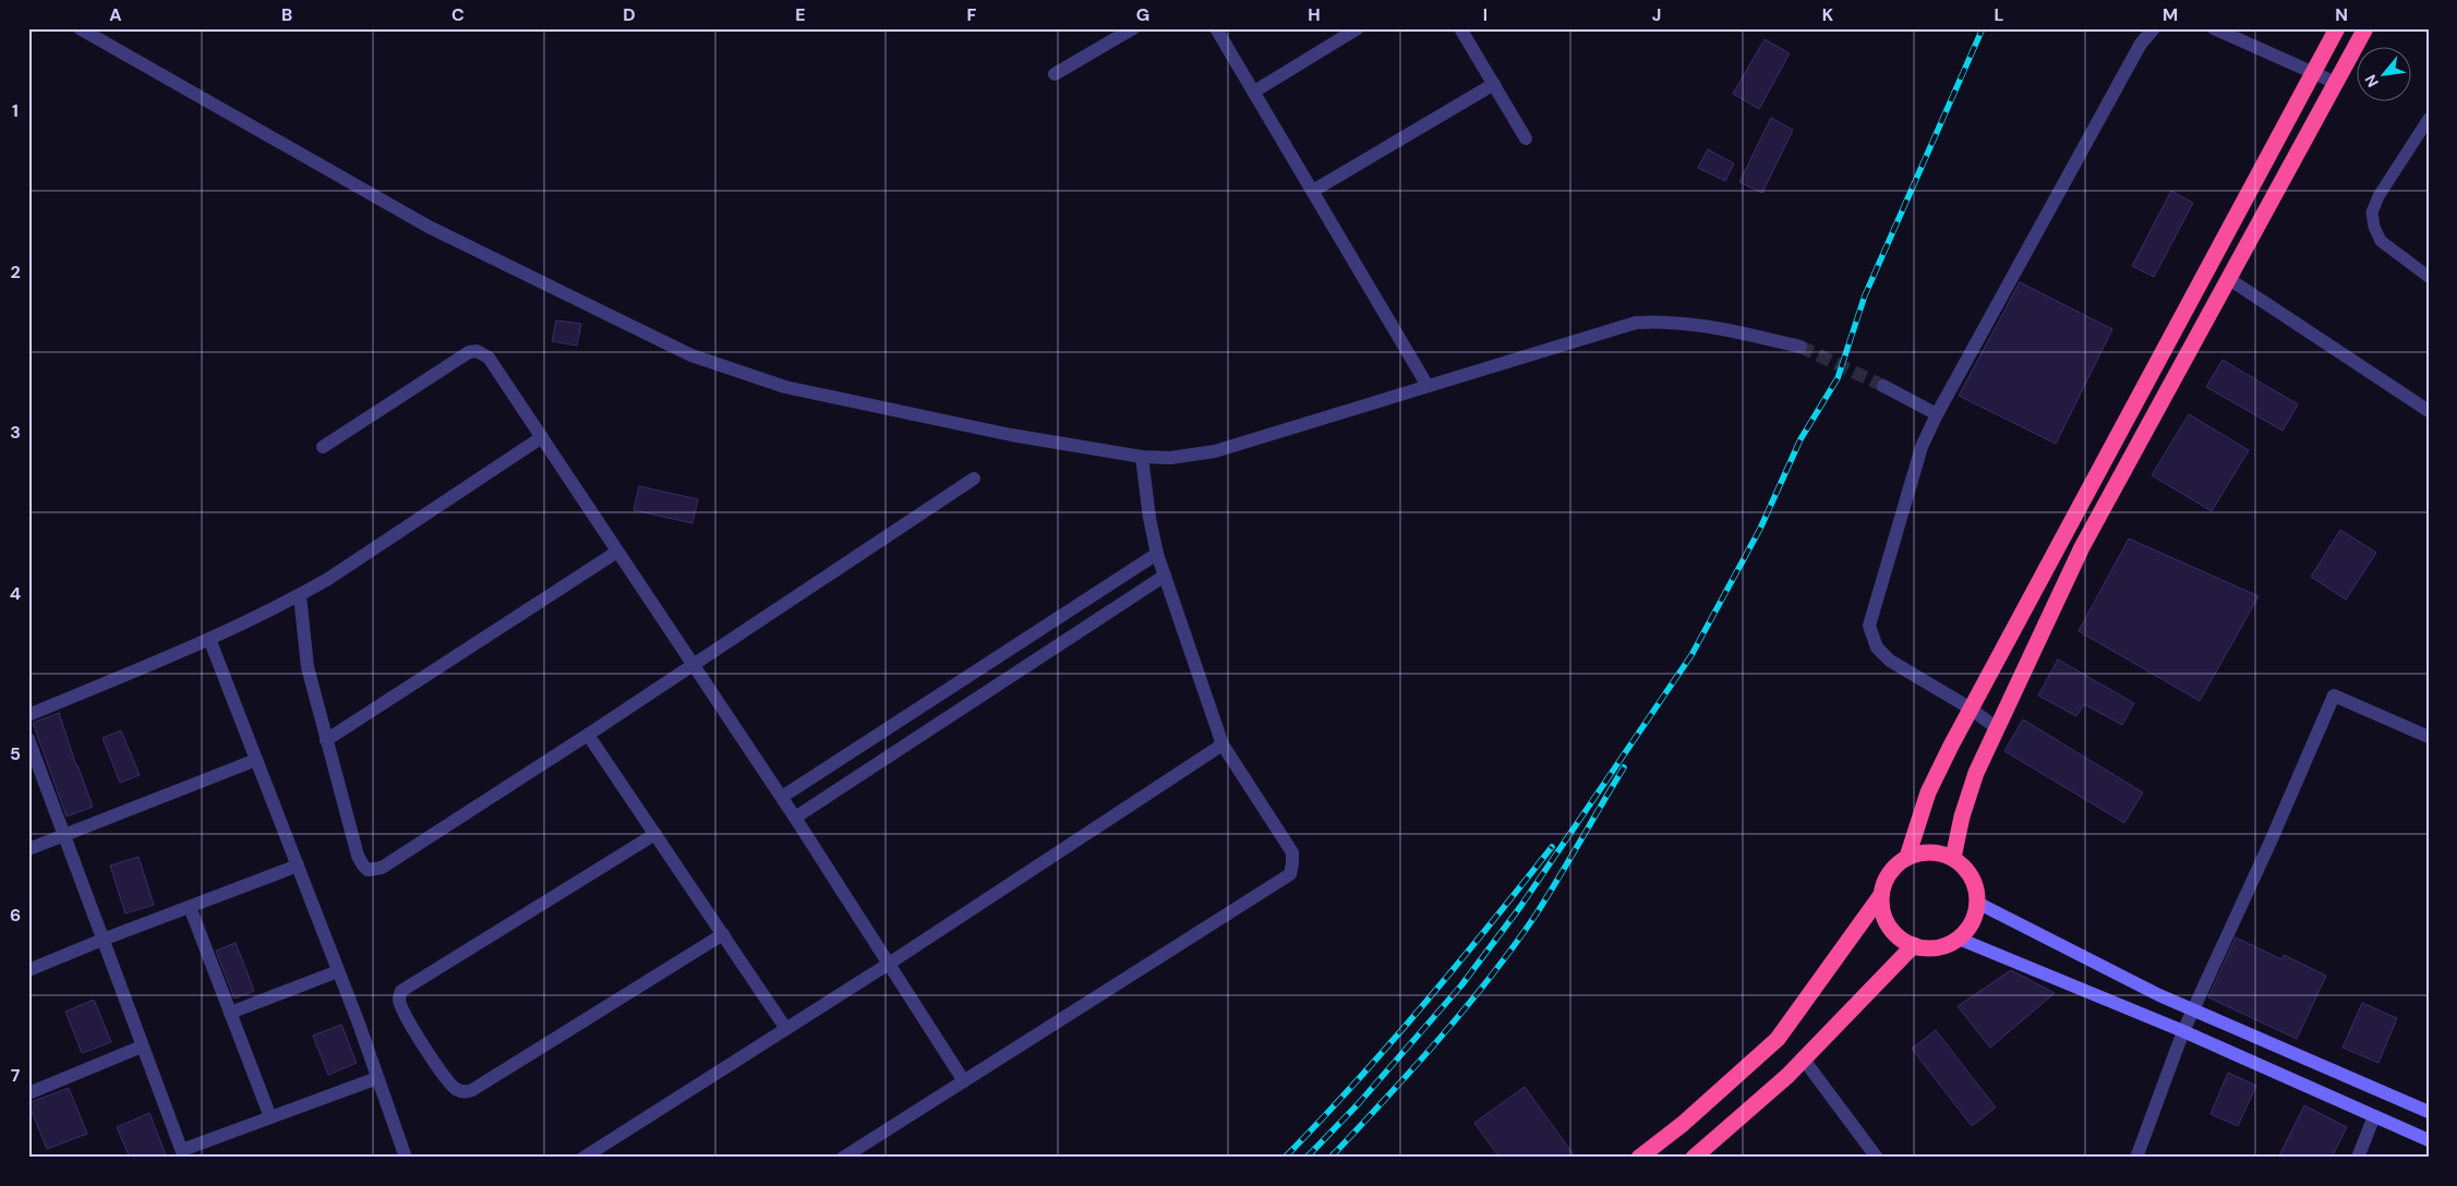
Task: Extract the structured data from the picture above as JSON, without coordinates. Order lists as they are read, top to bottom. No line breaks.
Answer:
{"north":"bottom left","grid":{"columns":["A","B","C","D","E","F","G","H","I","J","K","L","M","N"],"rows":["1","2","3","4","5","6","7"]}}
